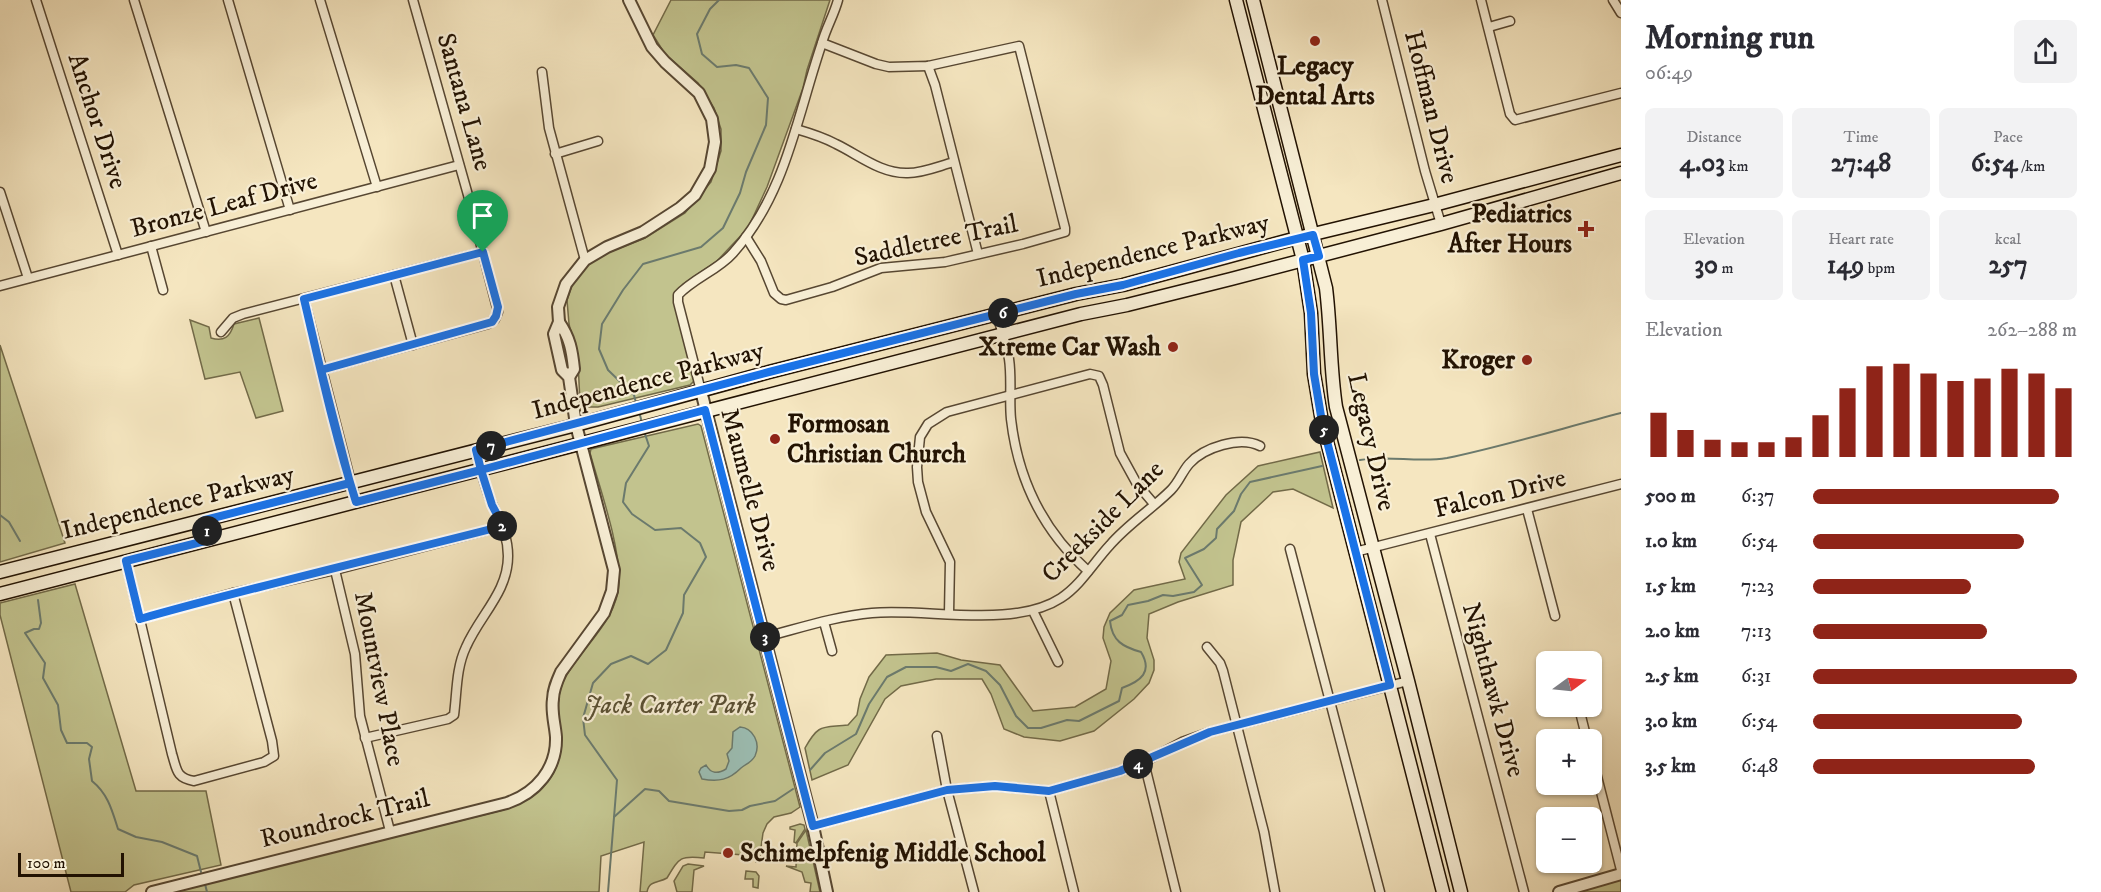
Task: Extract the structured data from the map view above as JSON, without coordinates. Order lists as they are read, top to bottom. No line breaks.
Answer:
{"streets":{"main road":["Independence Parkway","Legacy Drive"],"street":["Santana Lane","Hoffman Drive","Anchor Drive","Bronze Leaf Drive","Saddletree Trail","Maumelle Drive","Falcon Drive","Creekside Lane","Mountview Place","Nighthawk Drive","Roundrock Trail"]},"crossings":[["Santana Lane","Bronze Leaf Drive"],["Hoffman Drive","Independence Parkway"],["Anchor Drive","Bronze Leaf Drive"],["Saddletree Trail","Maumelle Drive"],["Independence Parkway","Legacy Drive"],["Independence Parkway","Maumelle Drive"],["Independence Parkway","Roundrock Trail"],["Legacy Drive","Falcon Drive"],["Maumelle Drive","Creekside Lane"],["Falcon Drive","Nighthawk Drive"],["Mountview Place","Roundrock Trail"]],"parks":["Jack Carter Park"],"places":{"other":["Legacy Dental Arts","Xtreme Car Wash","Kroger","Formosan Christian Church","Schimelpfenig Middle School"],"health":["Pediatrics After Hours"]},"scale_bar":"100 m","north":"right","page":{"heading":["Morning run","06:49"],"stats":[["Distance","4.03 km"],["Time","27:48"],["Pace","6:54 /km"],["Elevation","30 m"],["Heart rate","149 bpm"],["kcal","257"]],"pins":["6","5","7","2","1","3","4"],"chart":["Elevation","262–288 m"],"list":[{"name":"500 m","note":"6:37"},{"name":"1.0 km","note":"6:54"},{"name":"1.5 km","note":"7:23"},{"name":"2.0 km","note":"7:13"},{"name":"2.5 km","note":"6:31"},{"name":"3.0 km","note":"6:54"},{"name":"3.5 km","note":"6:48"}],"map_buttons":["+","−"],"scale":"100 m"}}
